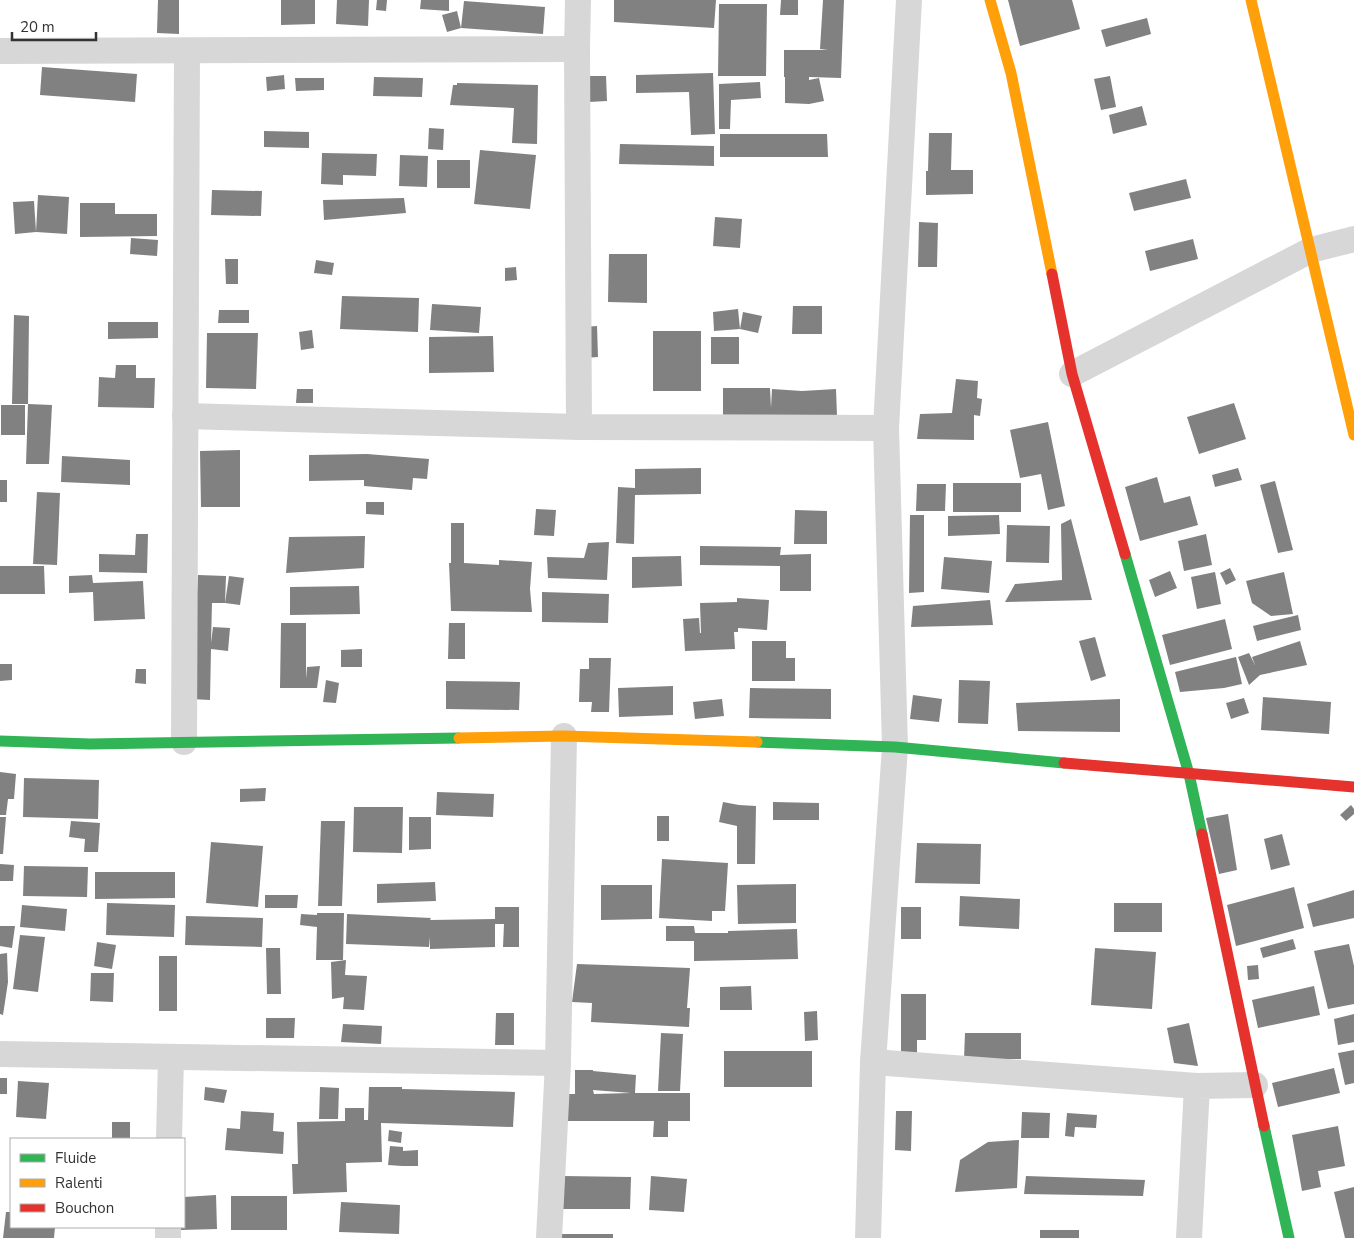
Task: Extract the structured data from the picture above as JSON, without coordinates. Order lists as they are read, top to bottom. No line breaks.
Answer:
{"legend":["Fluide","Ralenti","Bouchon"],"scale_bar":"20 m"}
